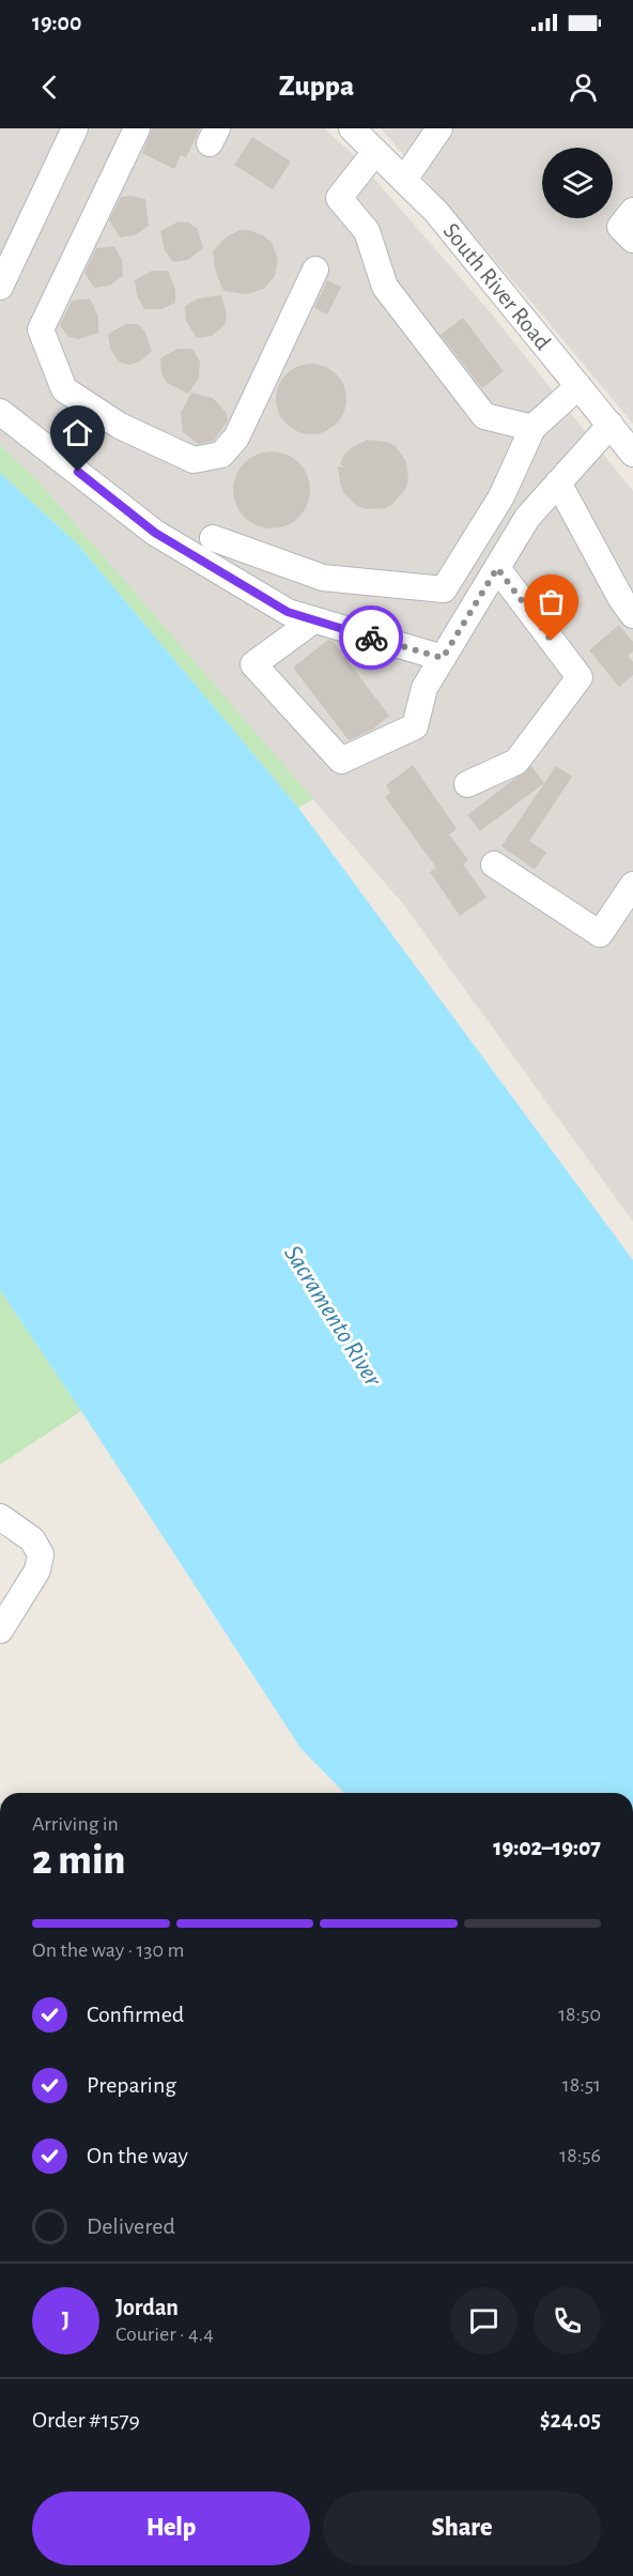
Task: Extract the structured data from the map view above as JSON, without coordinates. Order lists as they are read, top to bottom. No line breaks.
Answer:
{"streets":{"street":["South River Road"]},"water":["Sacramento River"],"page":{"status":"19:00","header":"Zuppa","heading":["2 min","Arriving in","19:02–19:07"],"panel":["Jordan","Courier · 4.4","Order #1579","$24.05"],"bar":"On the way · 130 m","list":[["Confirmed","18:50"],["Preparing","18:51"],["On the way","18:56"],"Delivered"],"round":"J","buttons":["Help","Share"]}}
